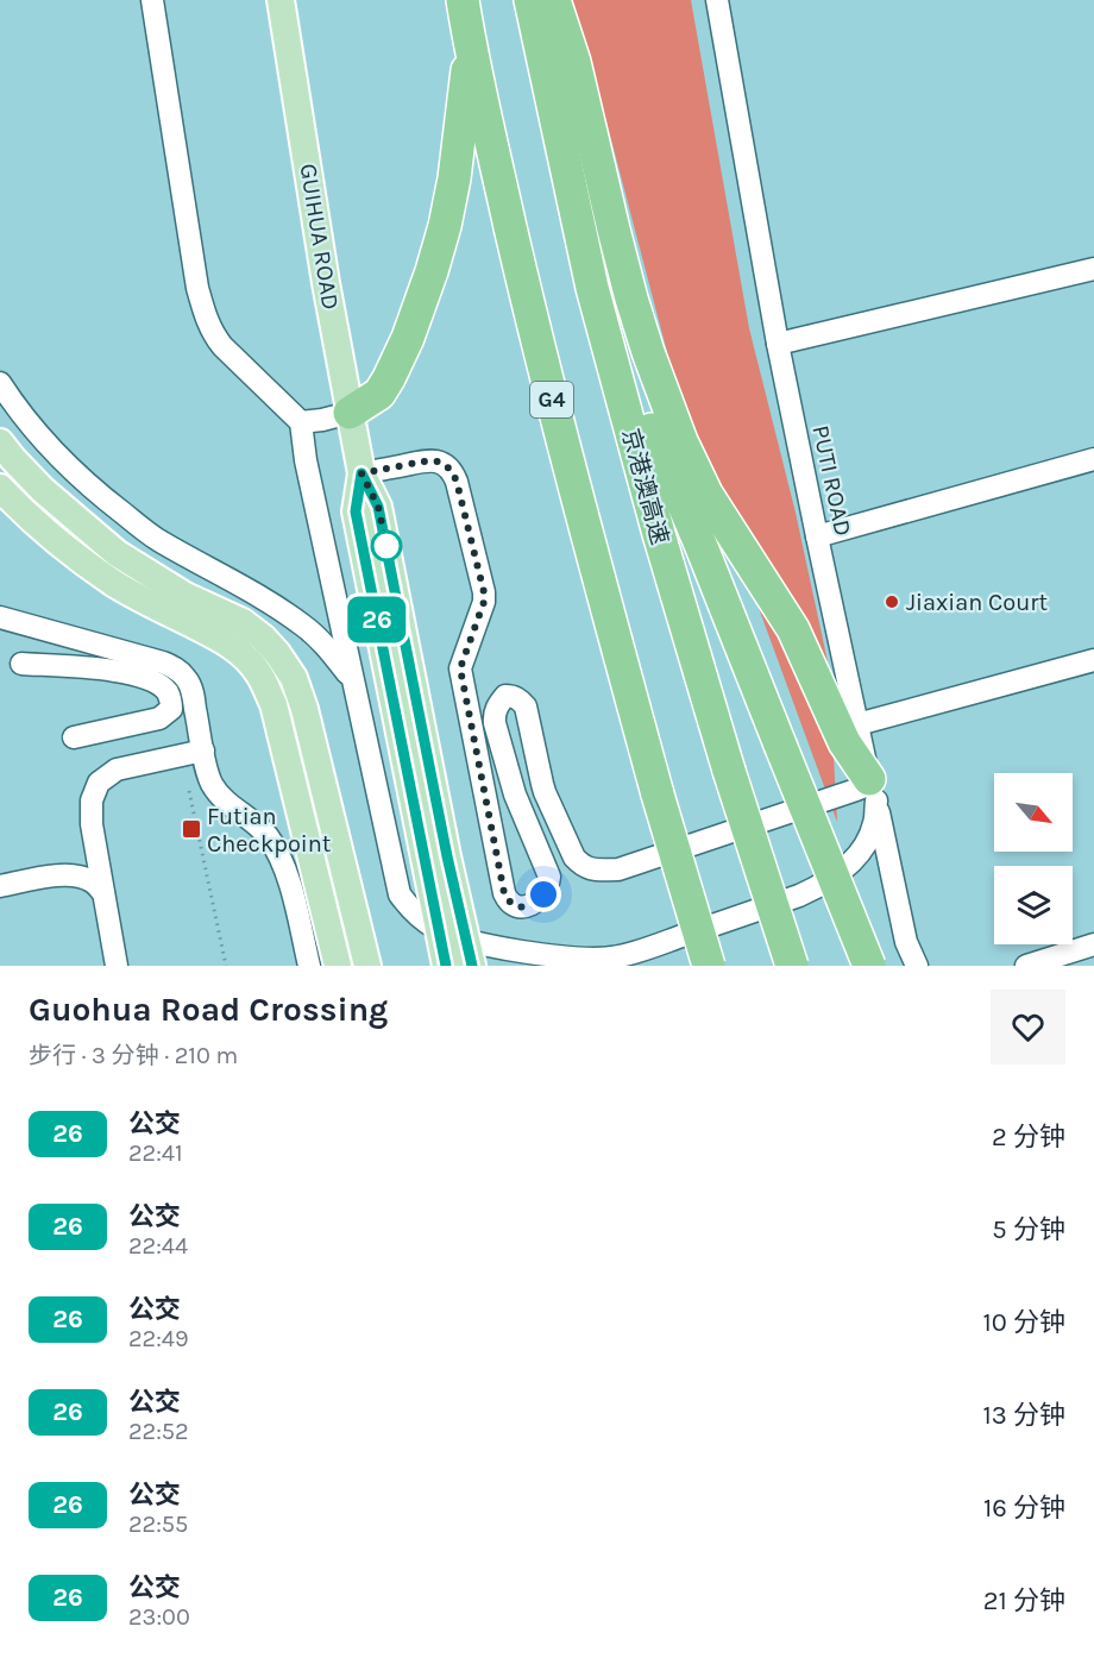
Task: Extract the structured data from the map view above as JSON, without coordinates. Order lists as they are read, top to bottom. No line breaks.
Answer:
{"streets":{"highway":["G4","京港澳高速"],"main road":["GUIHUA ROAD"],"street":["PUTI ROAD"]},"places":{"other":["Jiaxian Court"],"transit":["Futian Checkpoint"]},"lines":["bus line 26"],"north":"bottom right","page":{"on_map":"26","heading":["Guohua Road Crossing","步行 · 3 分钟 · 210 m"],"list":[{"mark":"26","name":"公交","note":"22:41","value":"2 分钟"},{"mark":"26","name":"公交","note":"22:44","value":"5 分钟"},{"mark":"26","name":"公交","note":"22:49","value":"10 分钟"},{"mark":"26","name":"公交","note":"22:52","value":"13 分钟"},{"mark":"26","name":"公交","note":"22:55","value":"16 分钟"},{"mark":"26","name":"公交","note":"23:00","value":"21 分钟"}]}}
